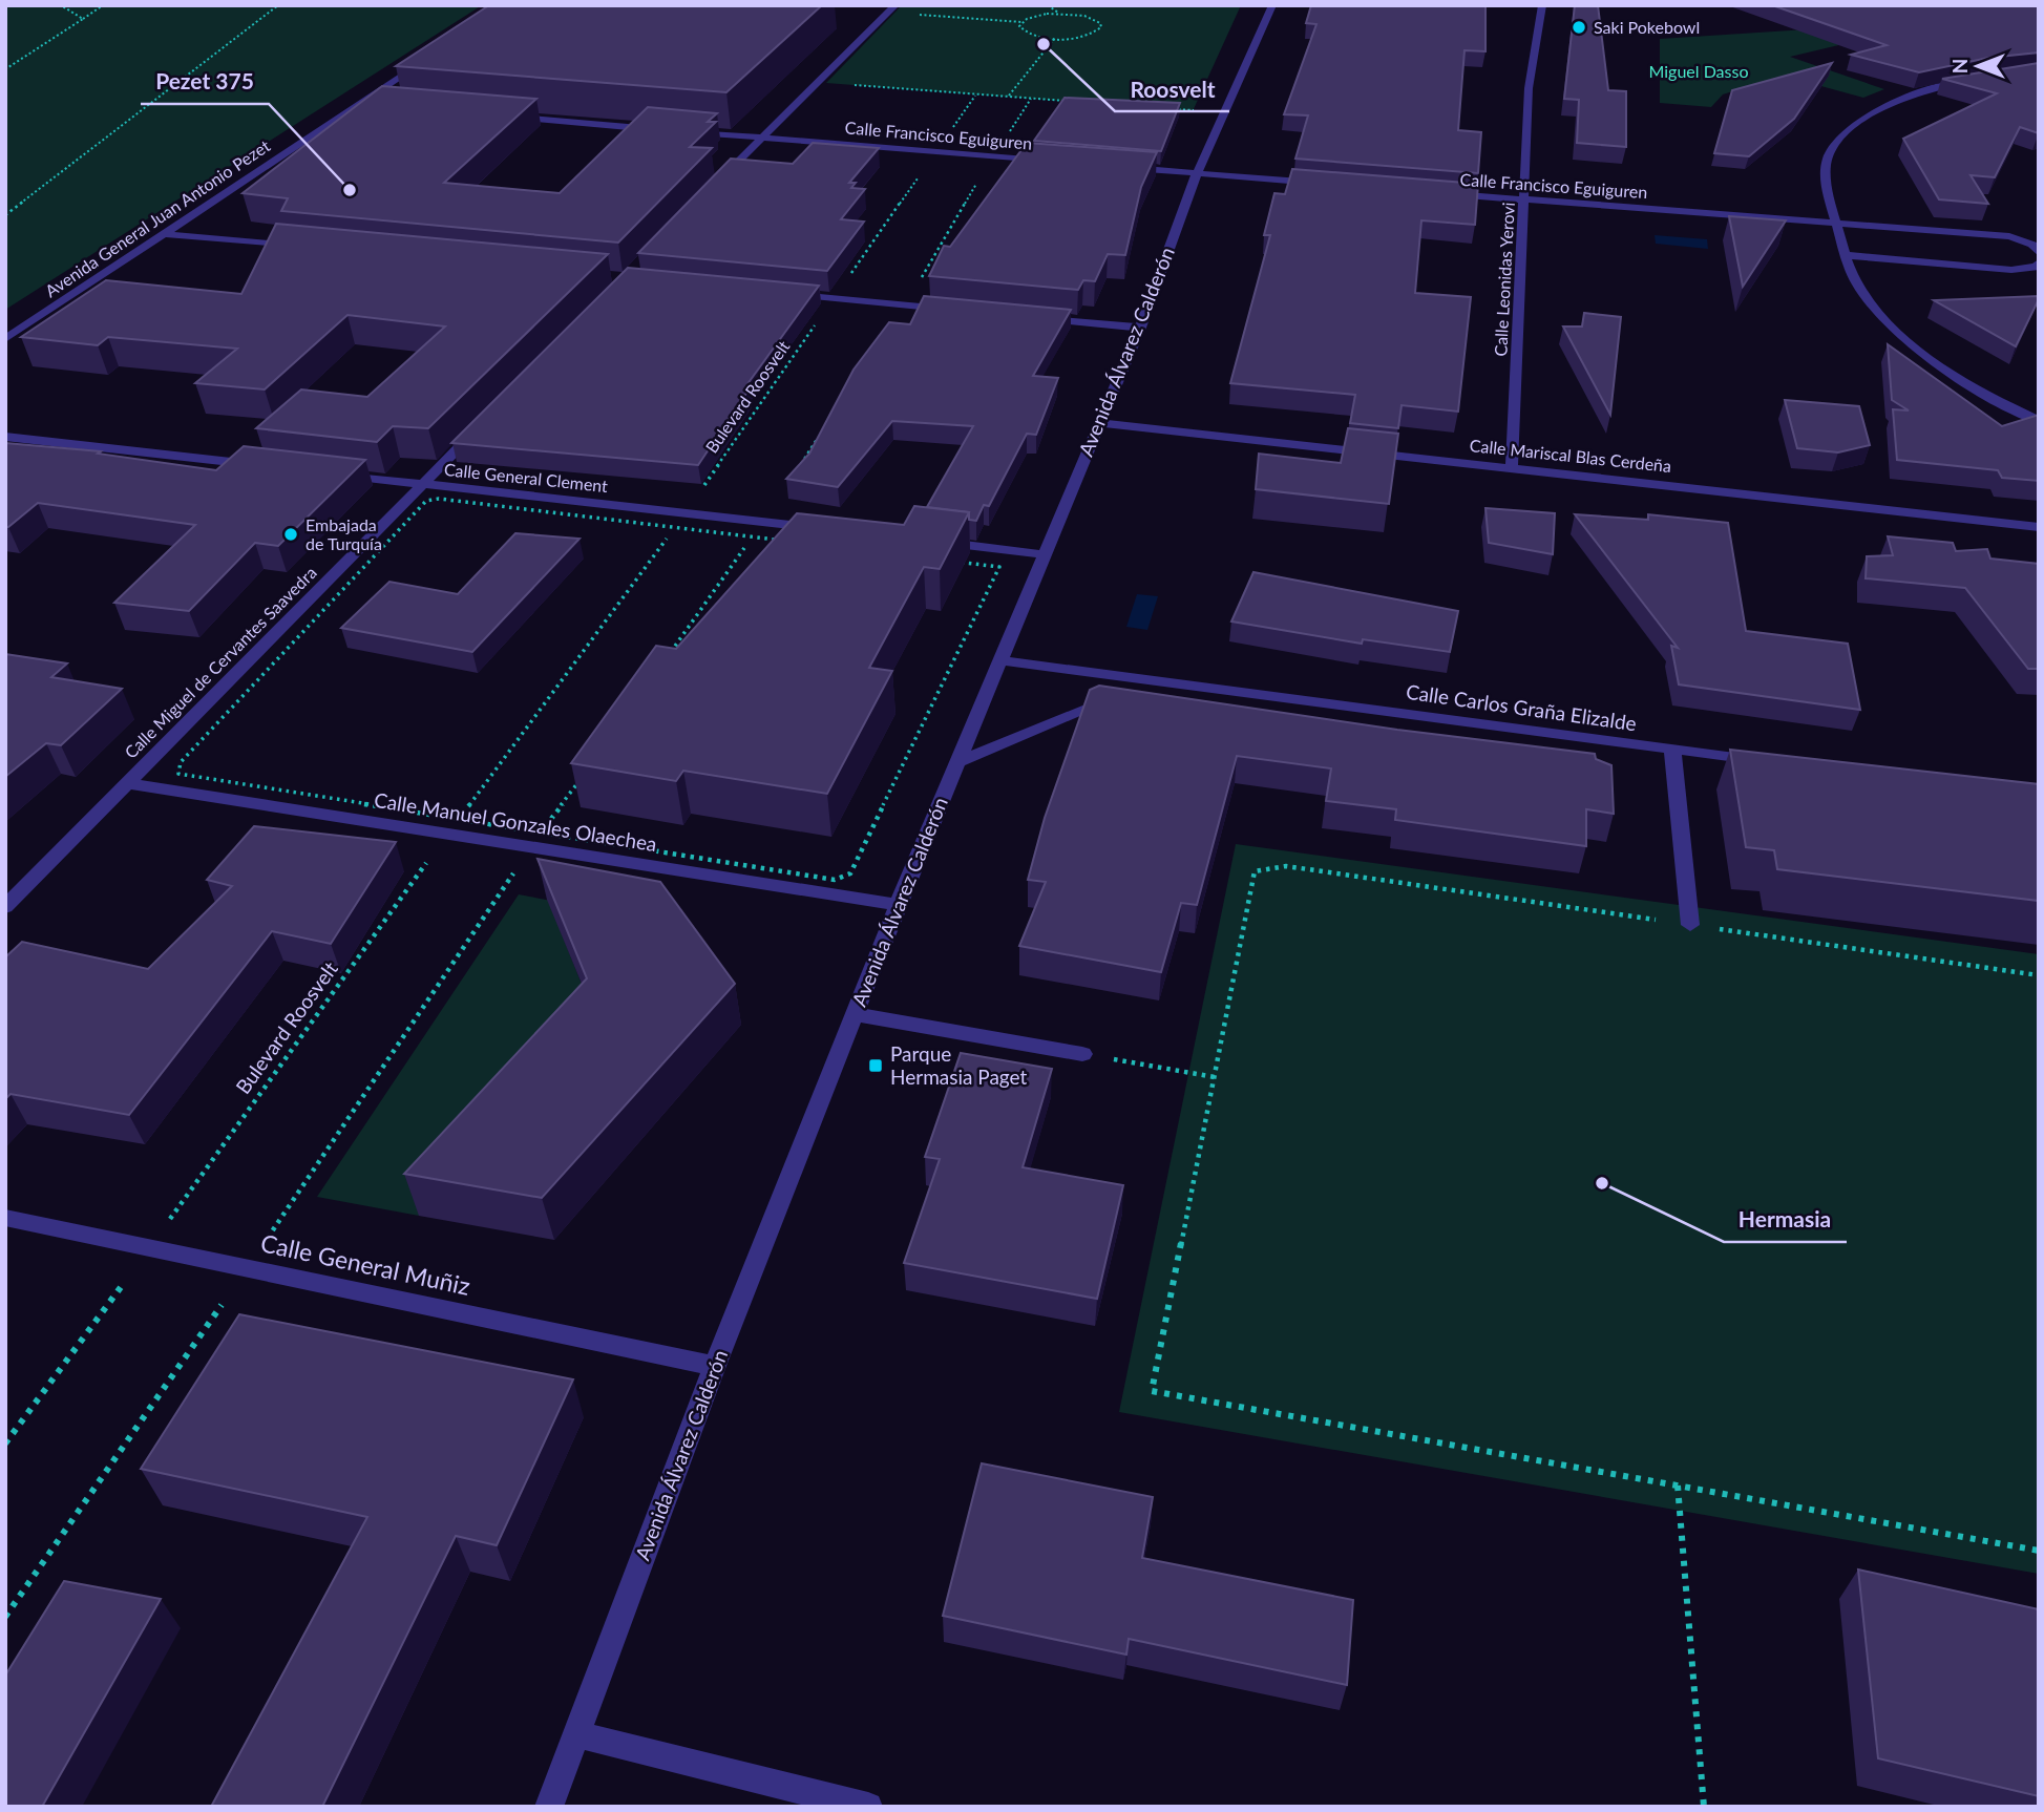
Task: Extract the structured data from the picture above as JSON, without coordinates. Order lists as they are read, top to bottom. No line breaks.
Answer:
{"streets":{"street":["Calle Francisco Eguiguren","Avenida General Juan Antonio Pezet","Calle Leonidas Yerovi","Avenida Álvarez Calderón","Calle Mariscal Blas Cerdeña","Calle General Clement","Calle Miguel de Cervantes Saavedra","Calle Carlos Graña Elizalde","Calle Manuel Gonzales Olaechea","Calle General Muñiz"],"path":["Bulevard Roosvelt"]},"crossings":[["Calle Francisco Eguiguren","Calle Leonidas Yerovi"],["Calle Leonidas Yerovi","Calle Mariscal Blas Cerdeña"],["Avenida Álvarez Calderón","Calle Mariscal Blas Cerdeña"],["Avenida Álvarez Calderón","Calle Carlos Graña Elizalde"],["Avenida Álvarez Calderón","Calle Manuel Gonzales Olaechea"],["Avenida Álvarez Calderón","Calle General Muñiz"],["Calle General Clement","Calle Miguel de Cervantes Saavedra"],["Calle Miguel de Cervantes Saavedra","Calle Manuel Gonzales Olaechea"]],"parks":["Miguel Dasso"],"places":{"other":["Saki Pokebowl","Roosvelt","Pezet 375","Embajada de Turquía","Hermasia"],"transit":["Parque Hermasia Paget"]},"north":"left"}
